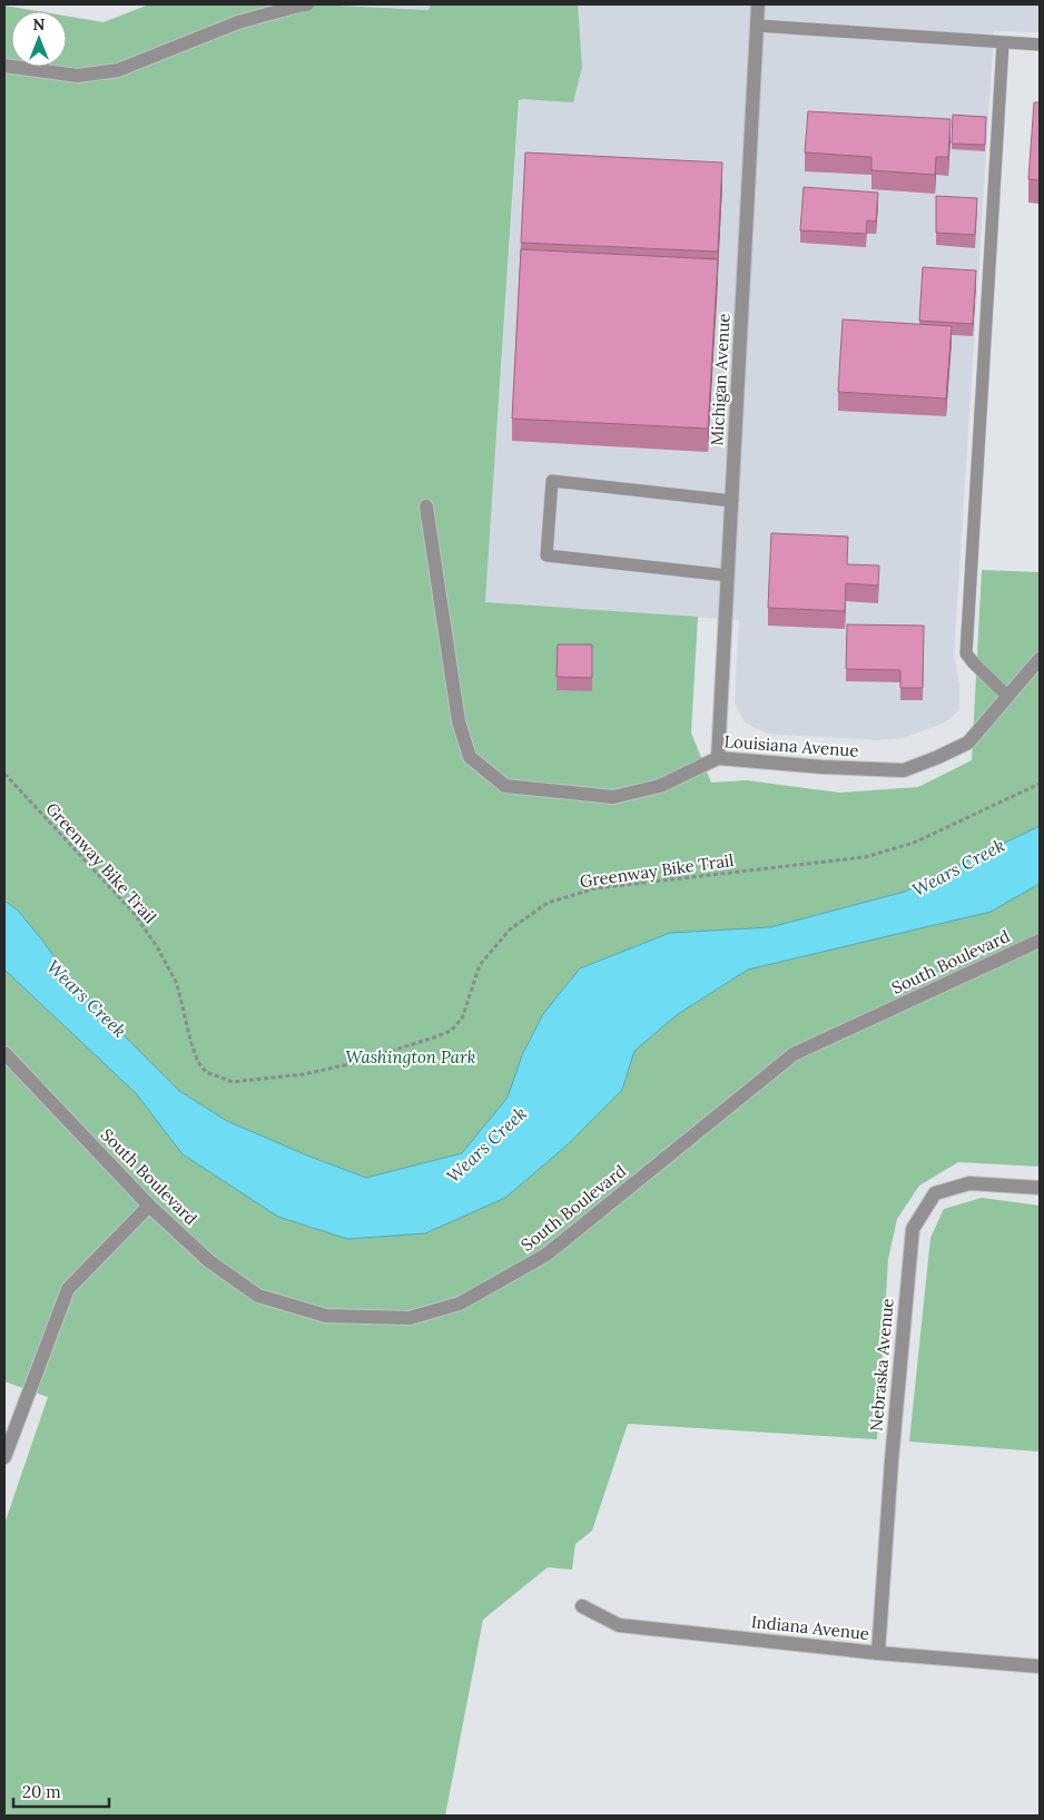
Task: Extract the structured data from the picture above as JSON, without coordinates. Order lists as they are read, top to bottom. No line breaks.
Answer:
{"streets":{"street":["Michigan Avenue","Louisiana Avenue","South Boulevard","Nebraska Avenue","Indiana Avenue"],"path":["Greenway Bike Trail"]},"crossings":[["Michigan Avenue","Louisiana Avenue"],["Nebraska Avenue","Indiana Avenue"]],"water":["Wears Creek"],"parks":["Washington Park"],"scale_bar":"20 m","north":"top"}
